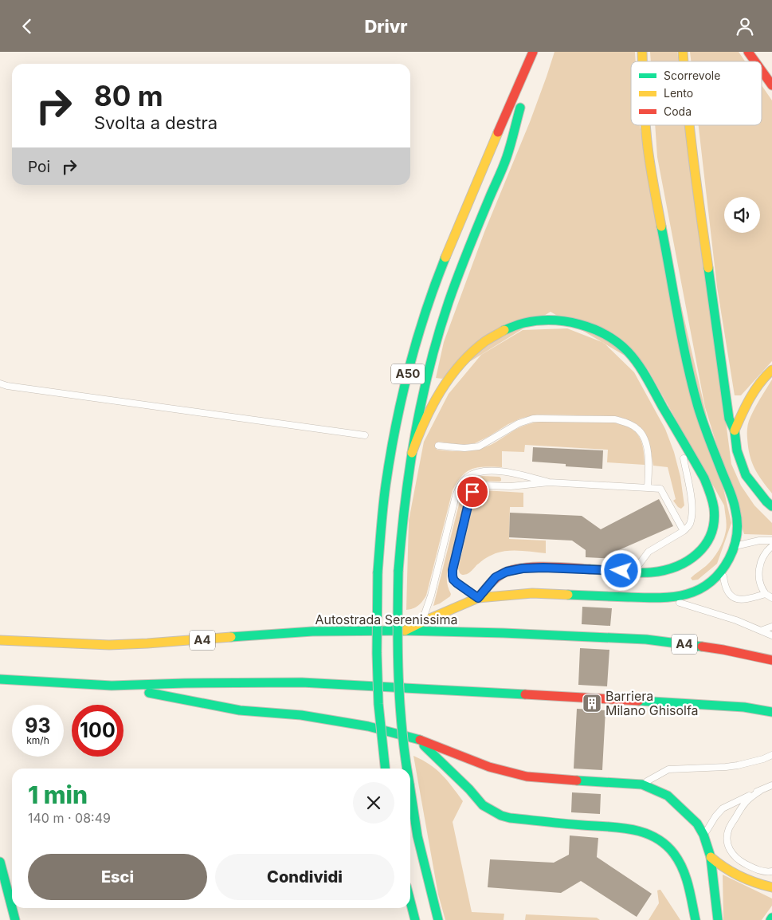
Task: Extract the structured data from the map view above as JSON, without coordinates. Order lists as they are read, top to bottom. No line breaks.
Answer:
{"streets":{"main road":["A50","Autostrada Serenissima","A4"]},"places":{"building":["Barriera Milano Ghisolfa"]},"legend":["Scorrevole","Lento","Coda"],"page":{"header":"Drivr","turn":["80 m","Svolta a destra"],"then":"Poi","speed":"93 km/h","limit":"100","heading":["1 min","140 m · 08:49"],"buttons":["Esci","Condividi"]}}
